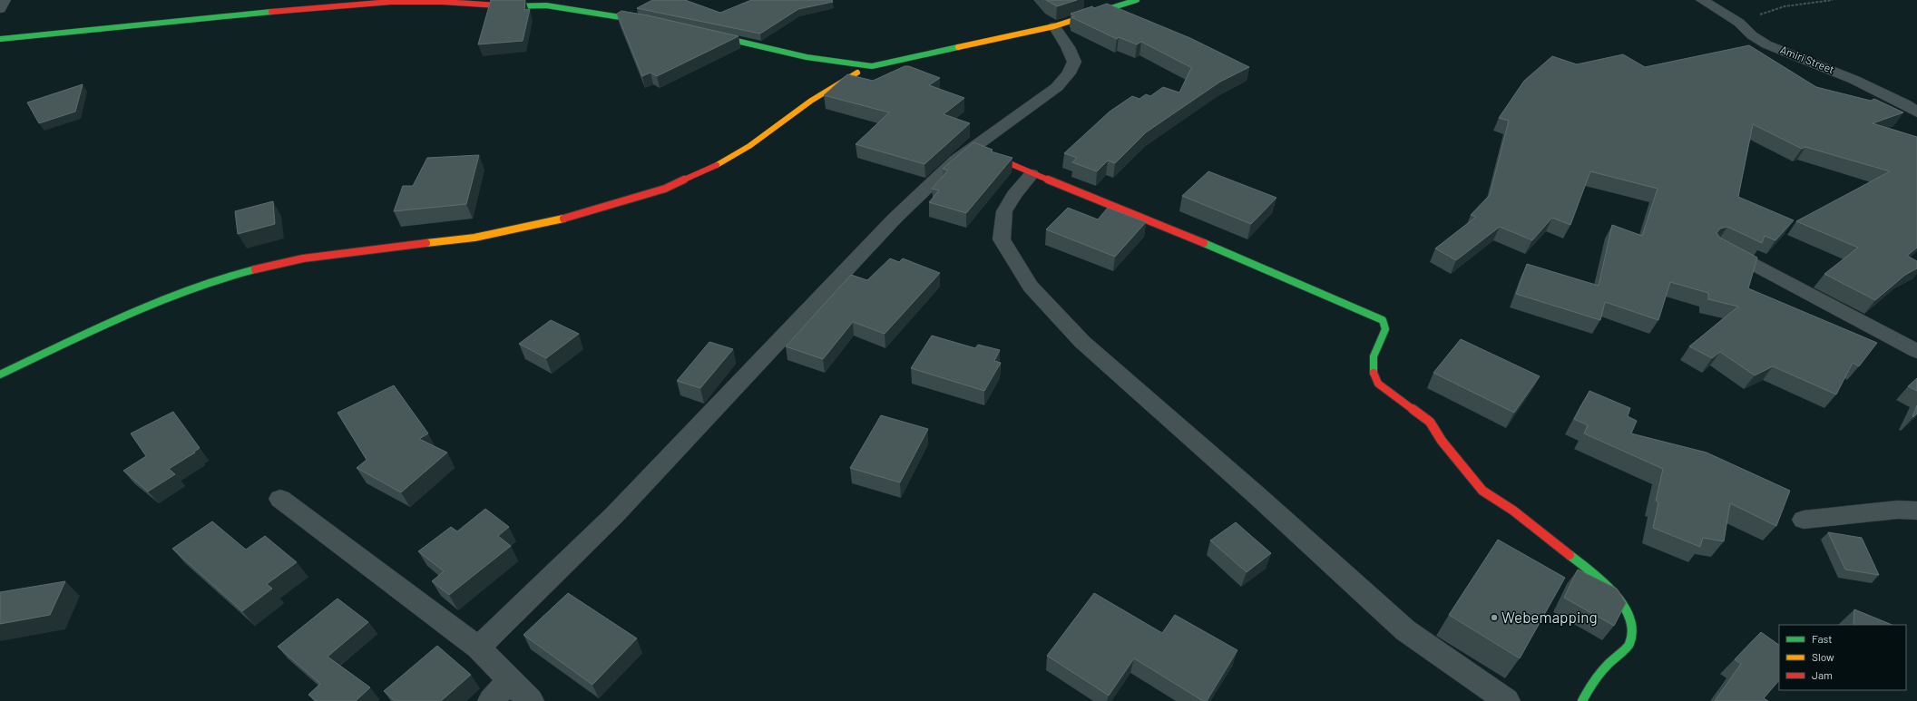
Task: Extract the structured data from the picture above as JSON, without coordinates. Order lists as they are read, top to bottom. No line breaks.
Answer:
{"streets":{"street":["Amiri Street"]},"places":["Webemapping"],"legend":["Fast","Slow","Jam"]}
